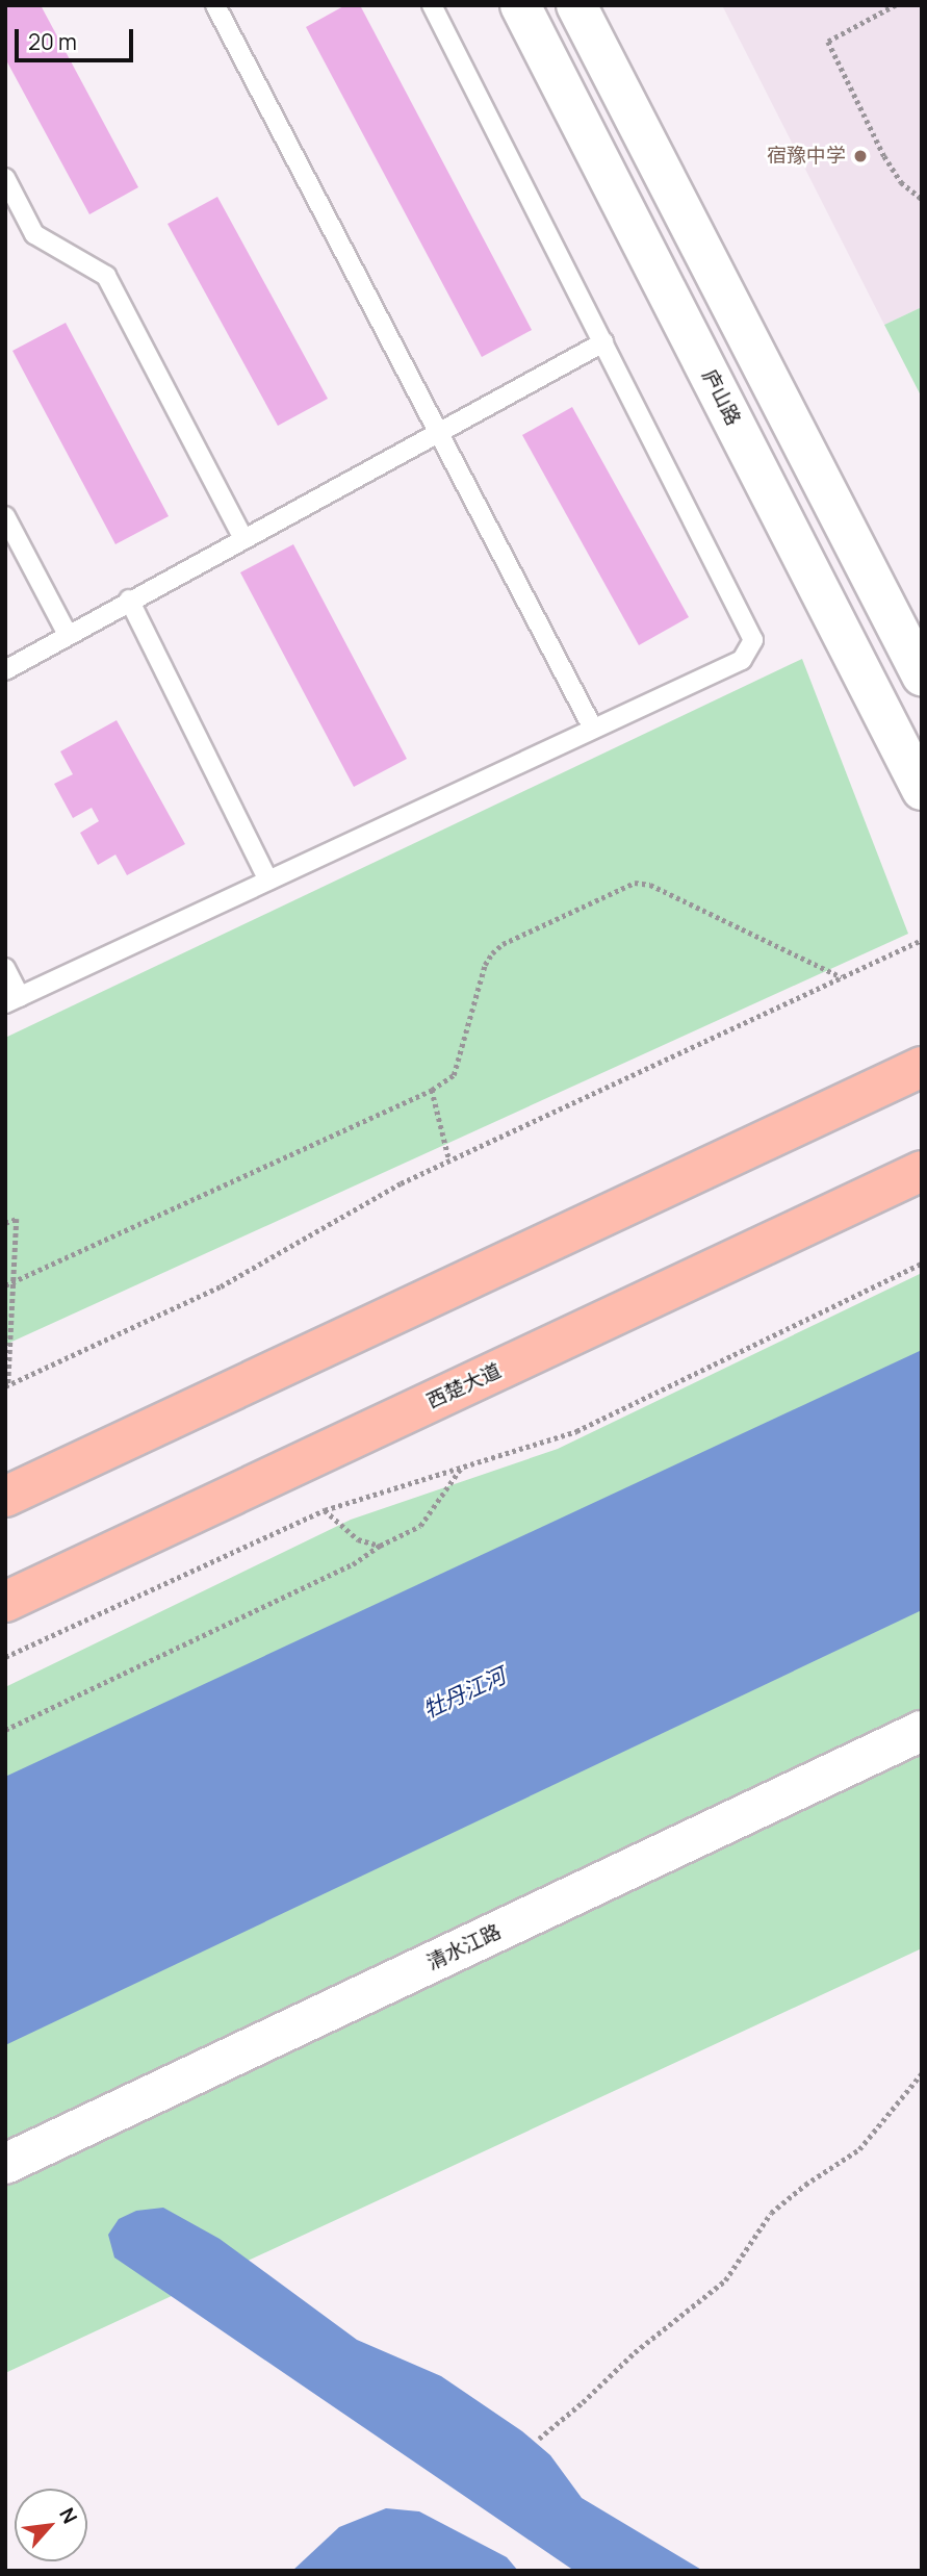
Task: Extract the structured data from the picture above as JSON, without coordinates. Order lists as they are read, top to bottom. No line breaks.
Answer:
{"streets":{"highway":["西楚大道"],"street":["庐山路","清水江路"]},"water":["牡丹江河"],"places":["宿豫中学"],"scale_bar":"20 m","north":"top right"}
